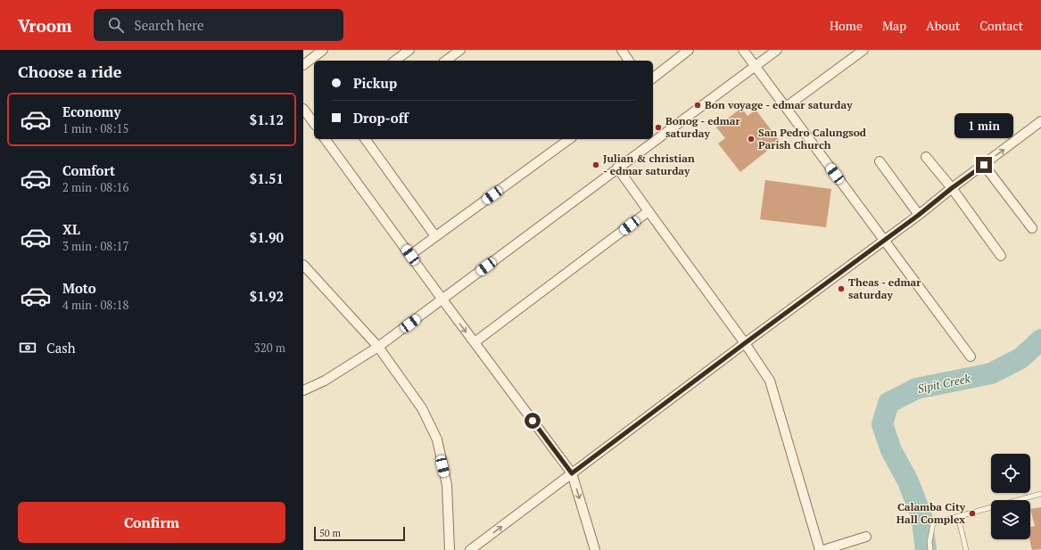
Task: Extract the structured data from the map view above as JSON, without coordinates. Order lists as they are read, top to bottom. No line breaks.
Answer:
{"water":["Sipit Creek"],"places":["Bon voyage - edmar saturday","Bonog - edmar saturday","San Pedro Calungsod Parish Church","Julian & christian - edmar saturday","Theas - edmar saturday","Calamba City Hall Complex"],"scale_bar":"50 m","page":{"header":"Vroom","search":"Search here","nav":["Home","Map","About","Contact"],"heading":"Choose a ride","banner":["Pickup","Drop-off"],"list":[{"name":"Economy","note":"1 min · 08:15","value":"$1.12"},{"name":"Comfort","note":"2 min · 08:16","value":"$1.51"},{"name":"XL","note":"3 min · 08:17","value":"$1.90"},{"name":"Moto","note":"4 min · 08:18","value":"$1.92"}],"bubble":"1 min","pay":["Cash","320 m"],"buttons":"Confirm","scale":"50 m"}}
